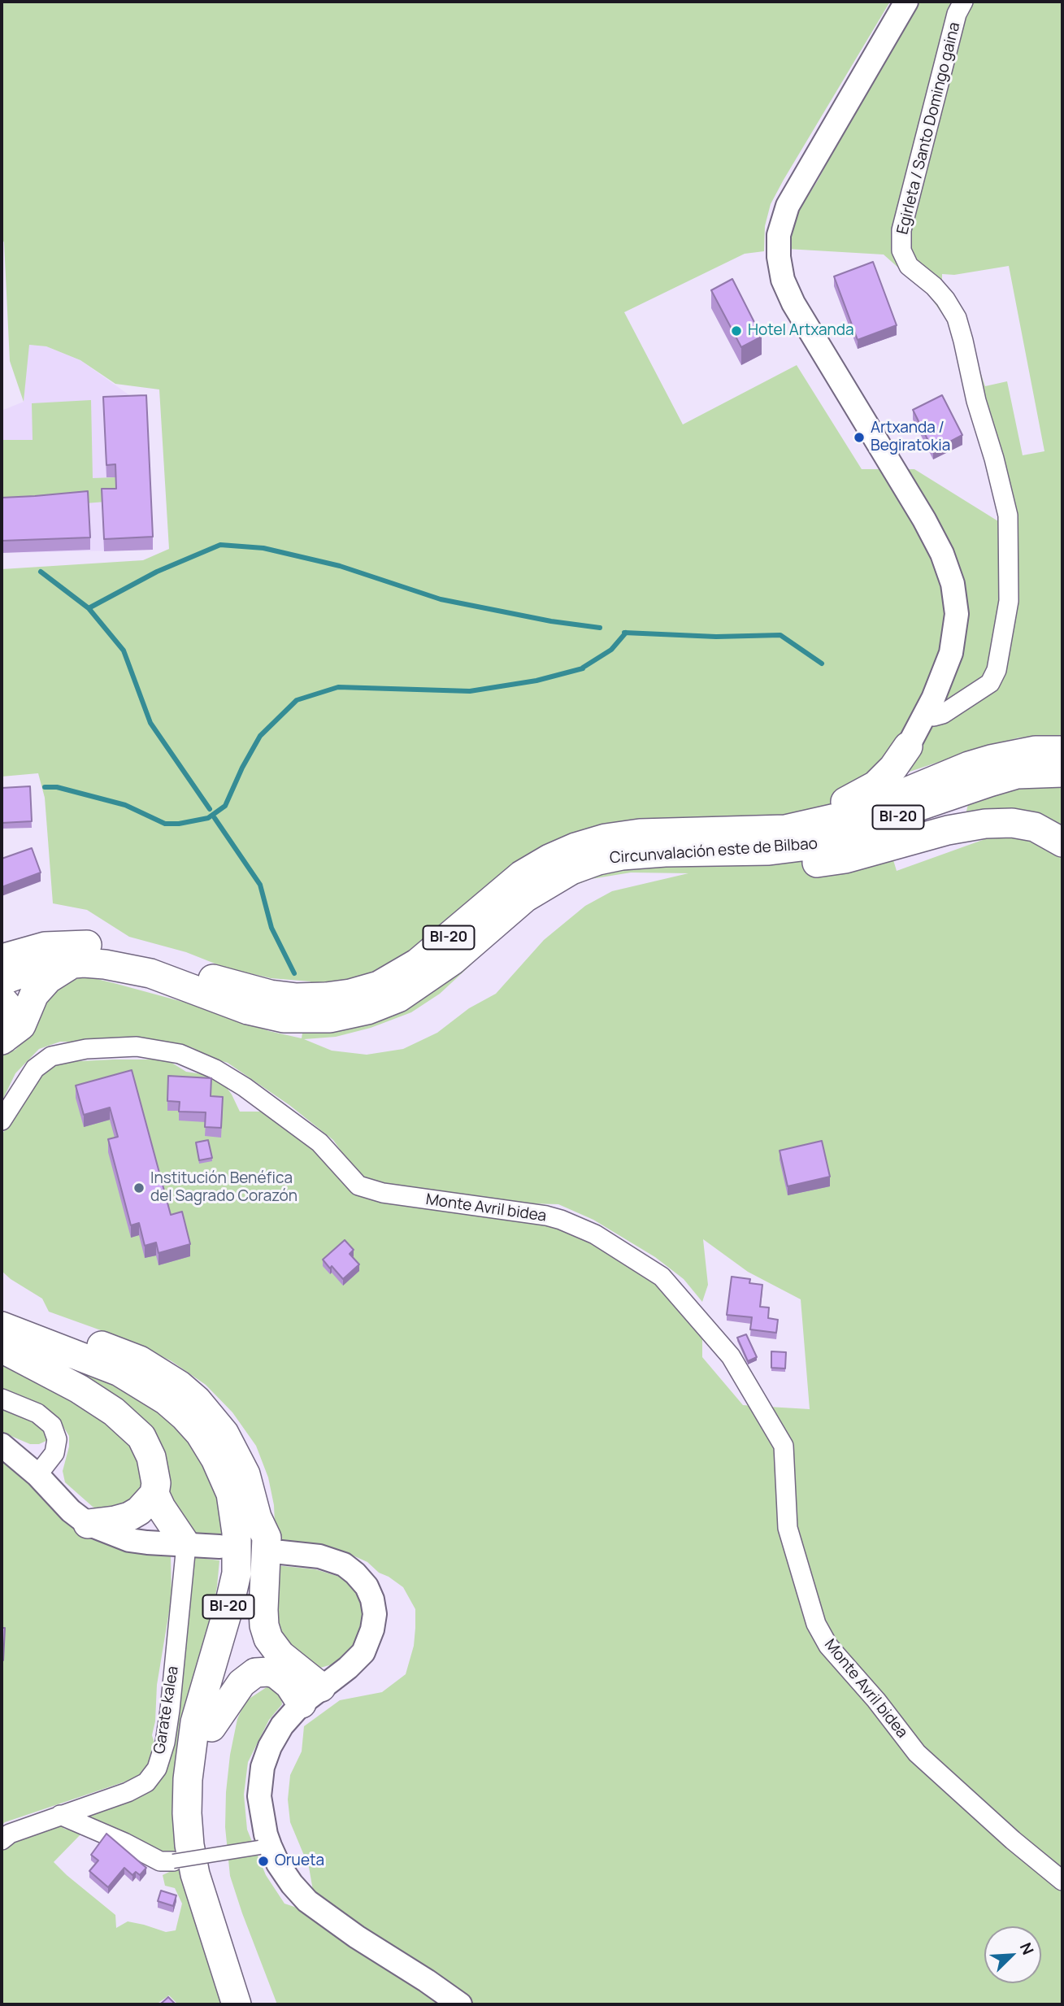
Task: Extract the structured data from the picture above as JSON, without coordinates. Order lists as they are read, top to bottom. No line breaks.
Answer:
{"streets":{"main road":["BI-20","Circunvalación este de Bilbao"],"street":["Egirleta / Santo Domingo gaina","Monte Avril bidea","Garate kalea"]},"places":["Hotel Artxanda","Artxanda / Begiratokia","Institución Benéfica del Sagrado Corazón","Orueta"],"north":"top right"}
